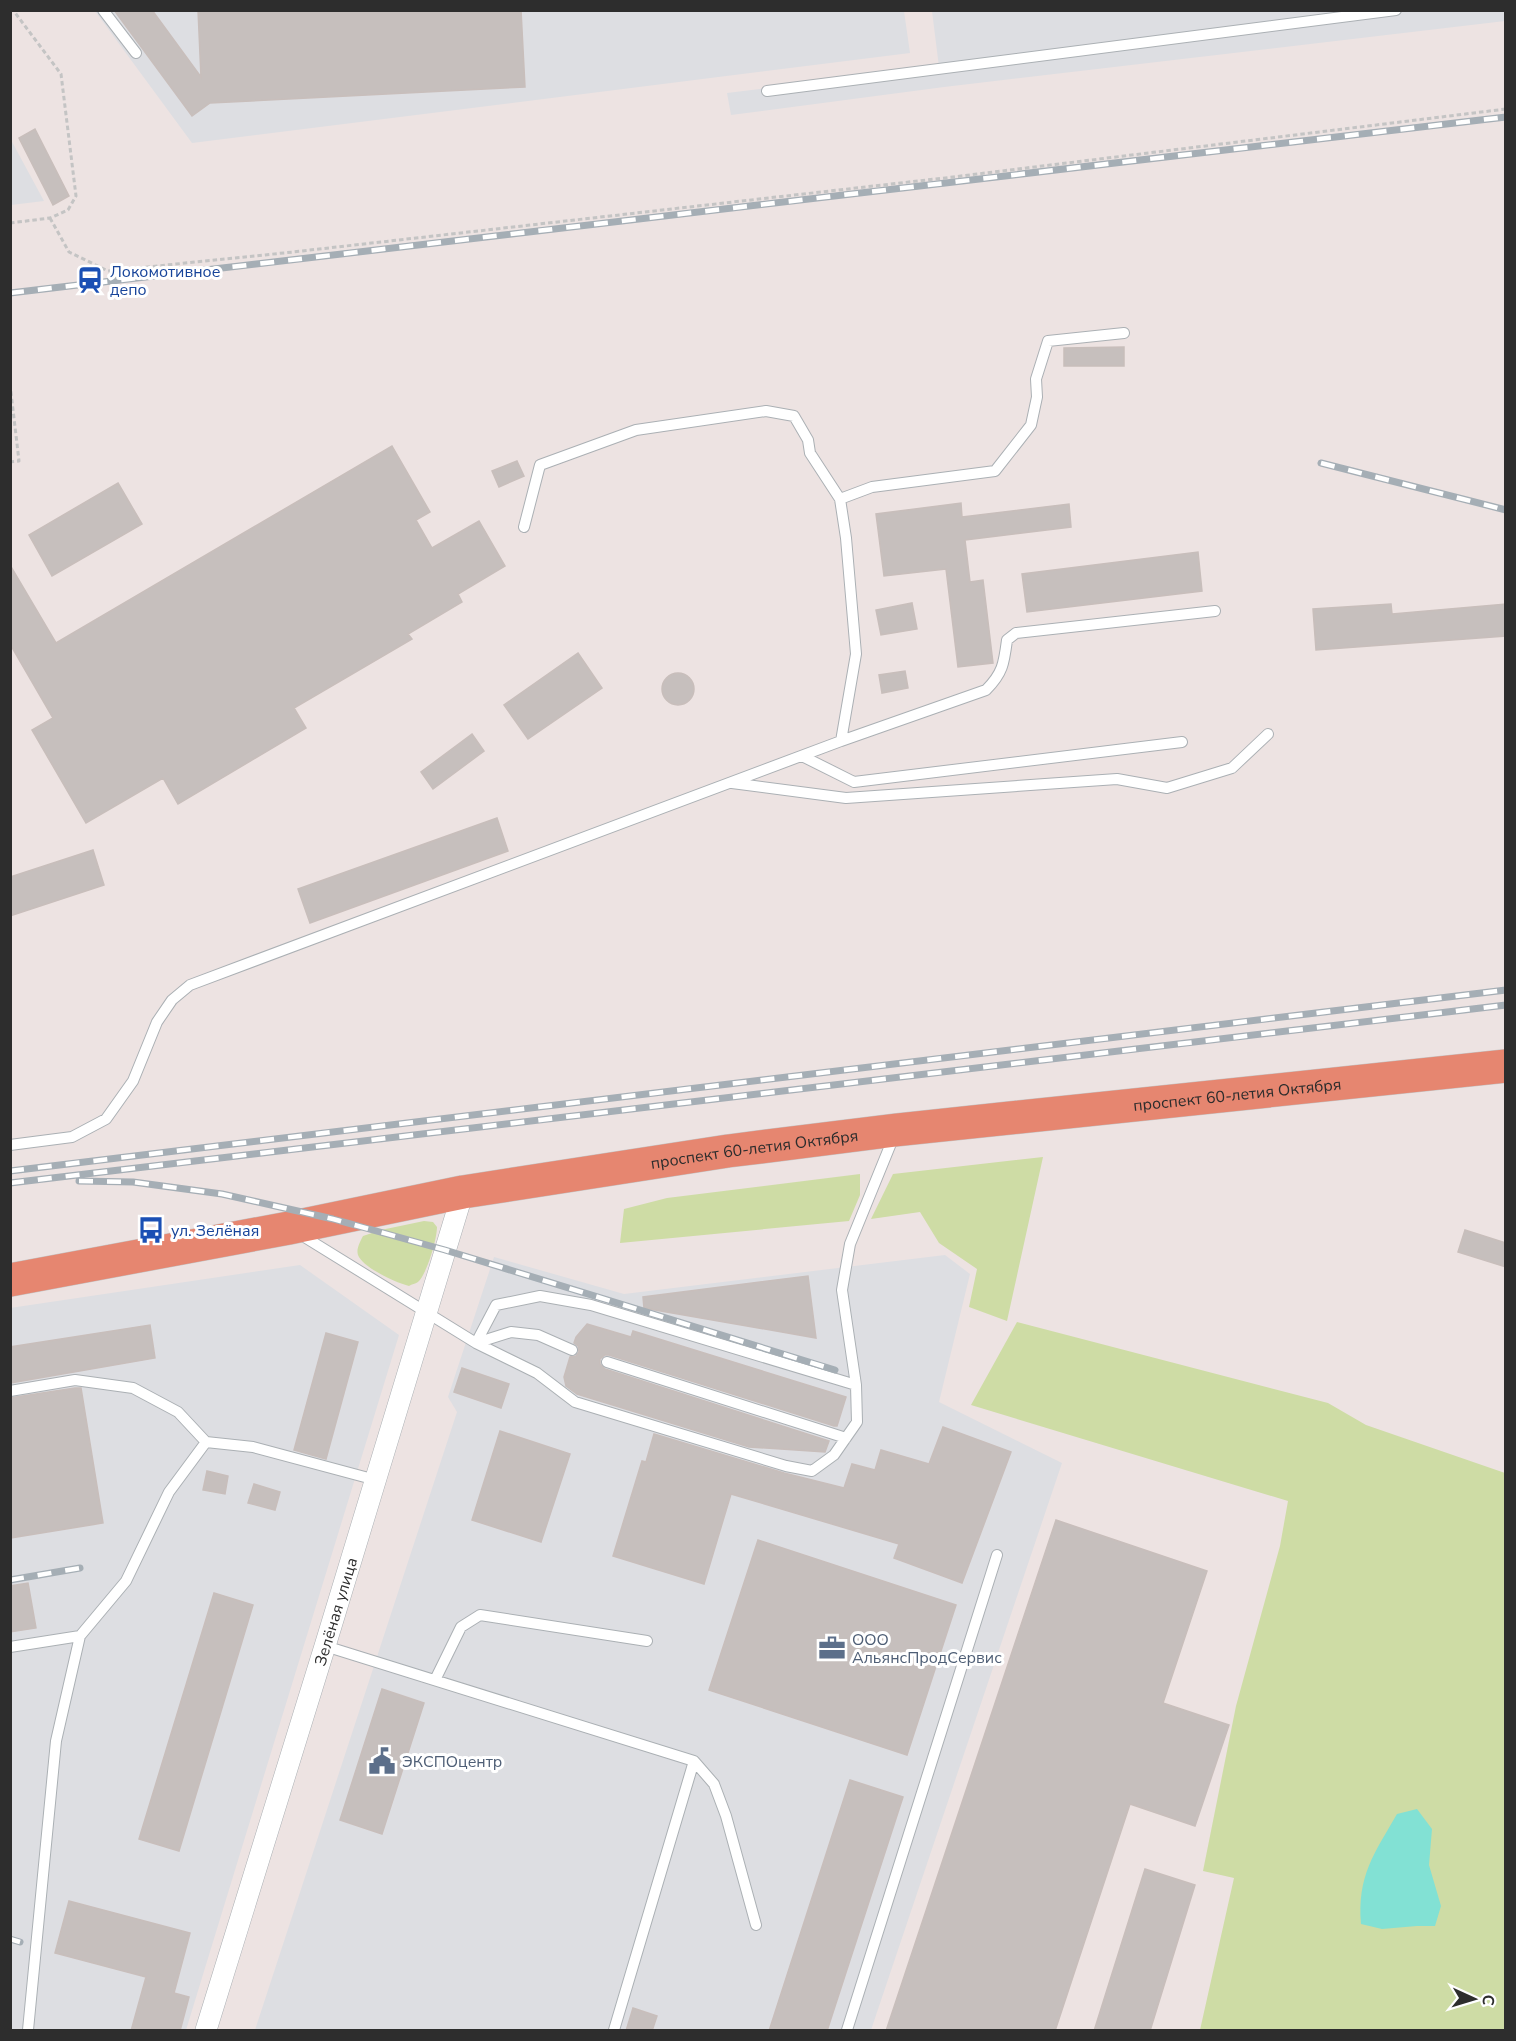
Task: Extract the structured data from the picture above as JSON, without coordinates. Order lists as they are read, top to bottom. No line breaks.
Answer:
{"streets":{"highway":["проспект 60-летия Октября"],"street":["Зелёная улица"]},"crossings":[["проспект 60-летия Октября","Зелёная улица"]],"places":{"station":["Локомотивное депо"],"bus stop":["ул. Зелёная"],"office":["ООО АльянсПродСервис"],"public building":["ЭКСПОцентр"]},"north":"right"}
